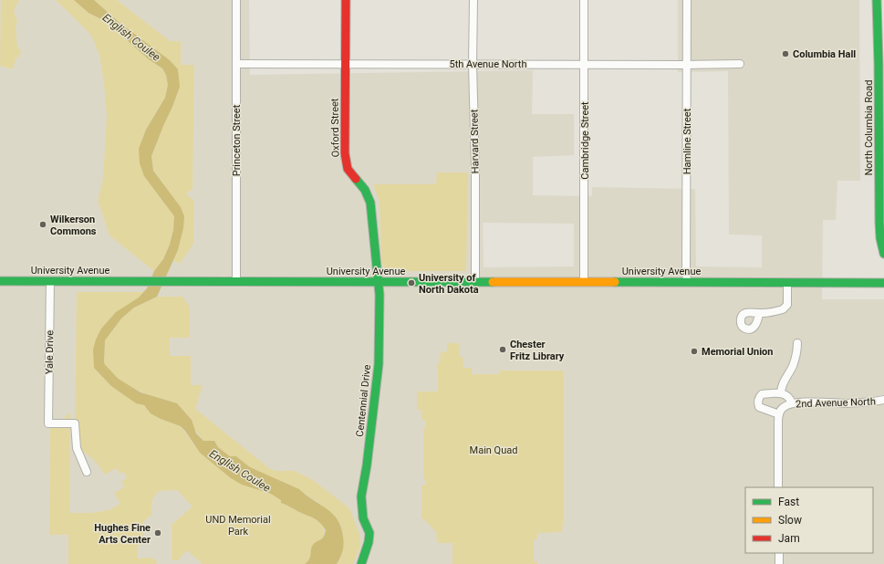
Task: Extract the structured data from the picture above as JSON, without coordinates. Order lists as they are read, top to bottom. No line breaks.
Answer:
{"streets":{"street":["5th Avenue North","Oxford Street","North Columbia Road","Princeton Street","Cambridge Street","Harvard Street","Hamline Street","University Avenue","Yale Drive","Centennial Drive","2nd Avenue North"]},"crossings":[["5th Avenue North","Oxford Street"],["5th Avenue North","Princeton Street"],["5th Avenue North","Cambridge Street"],["5th Avenue North","Harvard Street"],["5th Avenue North","Hamline Street"],["Oxford Street","Centennial Drive"],["Princeton Street","University Avenue"],["Cambridge Street","University Avenue"],["Harvard Street","University Avenue"],["Hamline Street","University Avenue"],["University Avenue","Yale Drive"],["University Avenue","Centennial Drive"]],"water":["English Coulee"],"parks":["Main Quad","UND Memorial Park"],"places":["Columbia Hall","Wilkerson Commons","University of North Dakota","Chester Fritz Library","Memorial Union","Hughes Fine Arts Center"],"legend":["Fast","Slow","Jam"]}
